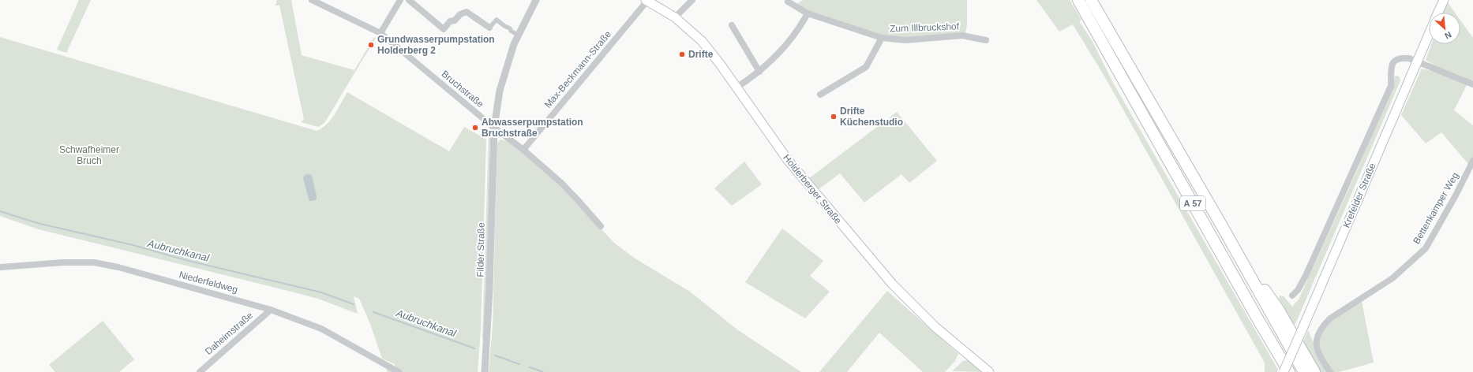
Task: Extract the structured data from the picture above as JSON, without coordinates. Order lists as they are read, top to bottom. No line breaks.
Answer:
{"streets":{"highway":["A 57"],"main road":["Holderberger Straße","Krefelder Straße"],"street":["Zum Illbruckshof","Max-Beckmann-Straße","Bruchstraße","Bettenkamper Weg","Filder Straße","Niederfeldweg","Daheimstraße"]},"crossings":[["Max-Beckmann-Straße","Bruchstraße"],["Max-Beckmann-Straße","Holderberger Straße"],["Bruchstraße","Filder Straße"],["Niederfeldweg","Daheimstraße"]],"water":["Aubruchkanal"],"parks":["Schwafheimer Bruch"],"places":["Grundwasserpumpstation Holderberg 2","Drifte","Drifte Küchenstudio","Abwasserpumpstation Bruchstraße"],"north":"bottom right"}
